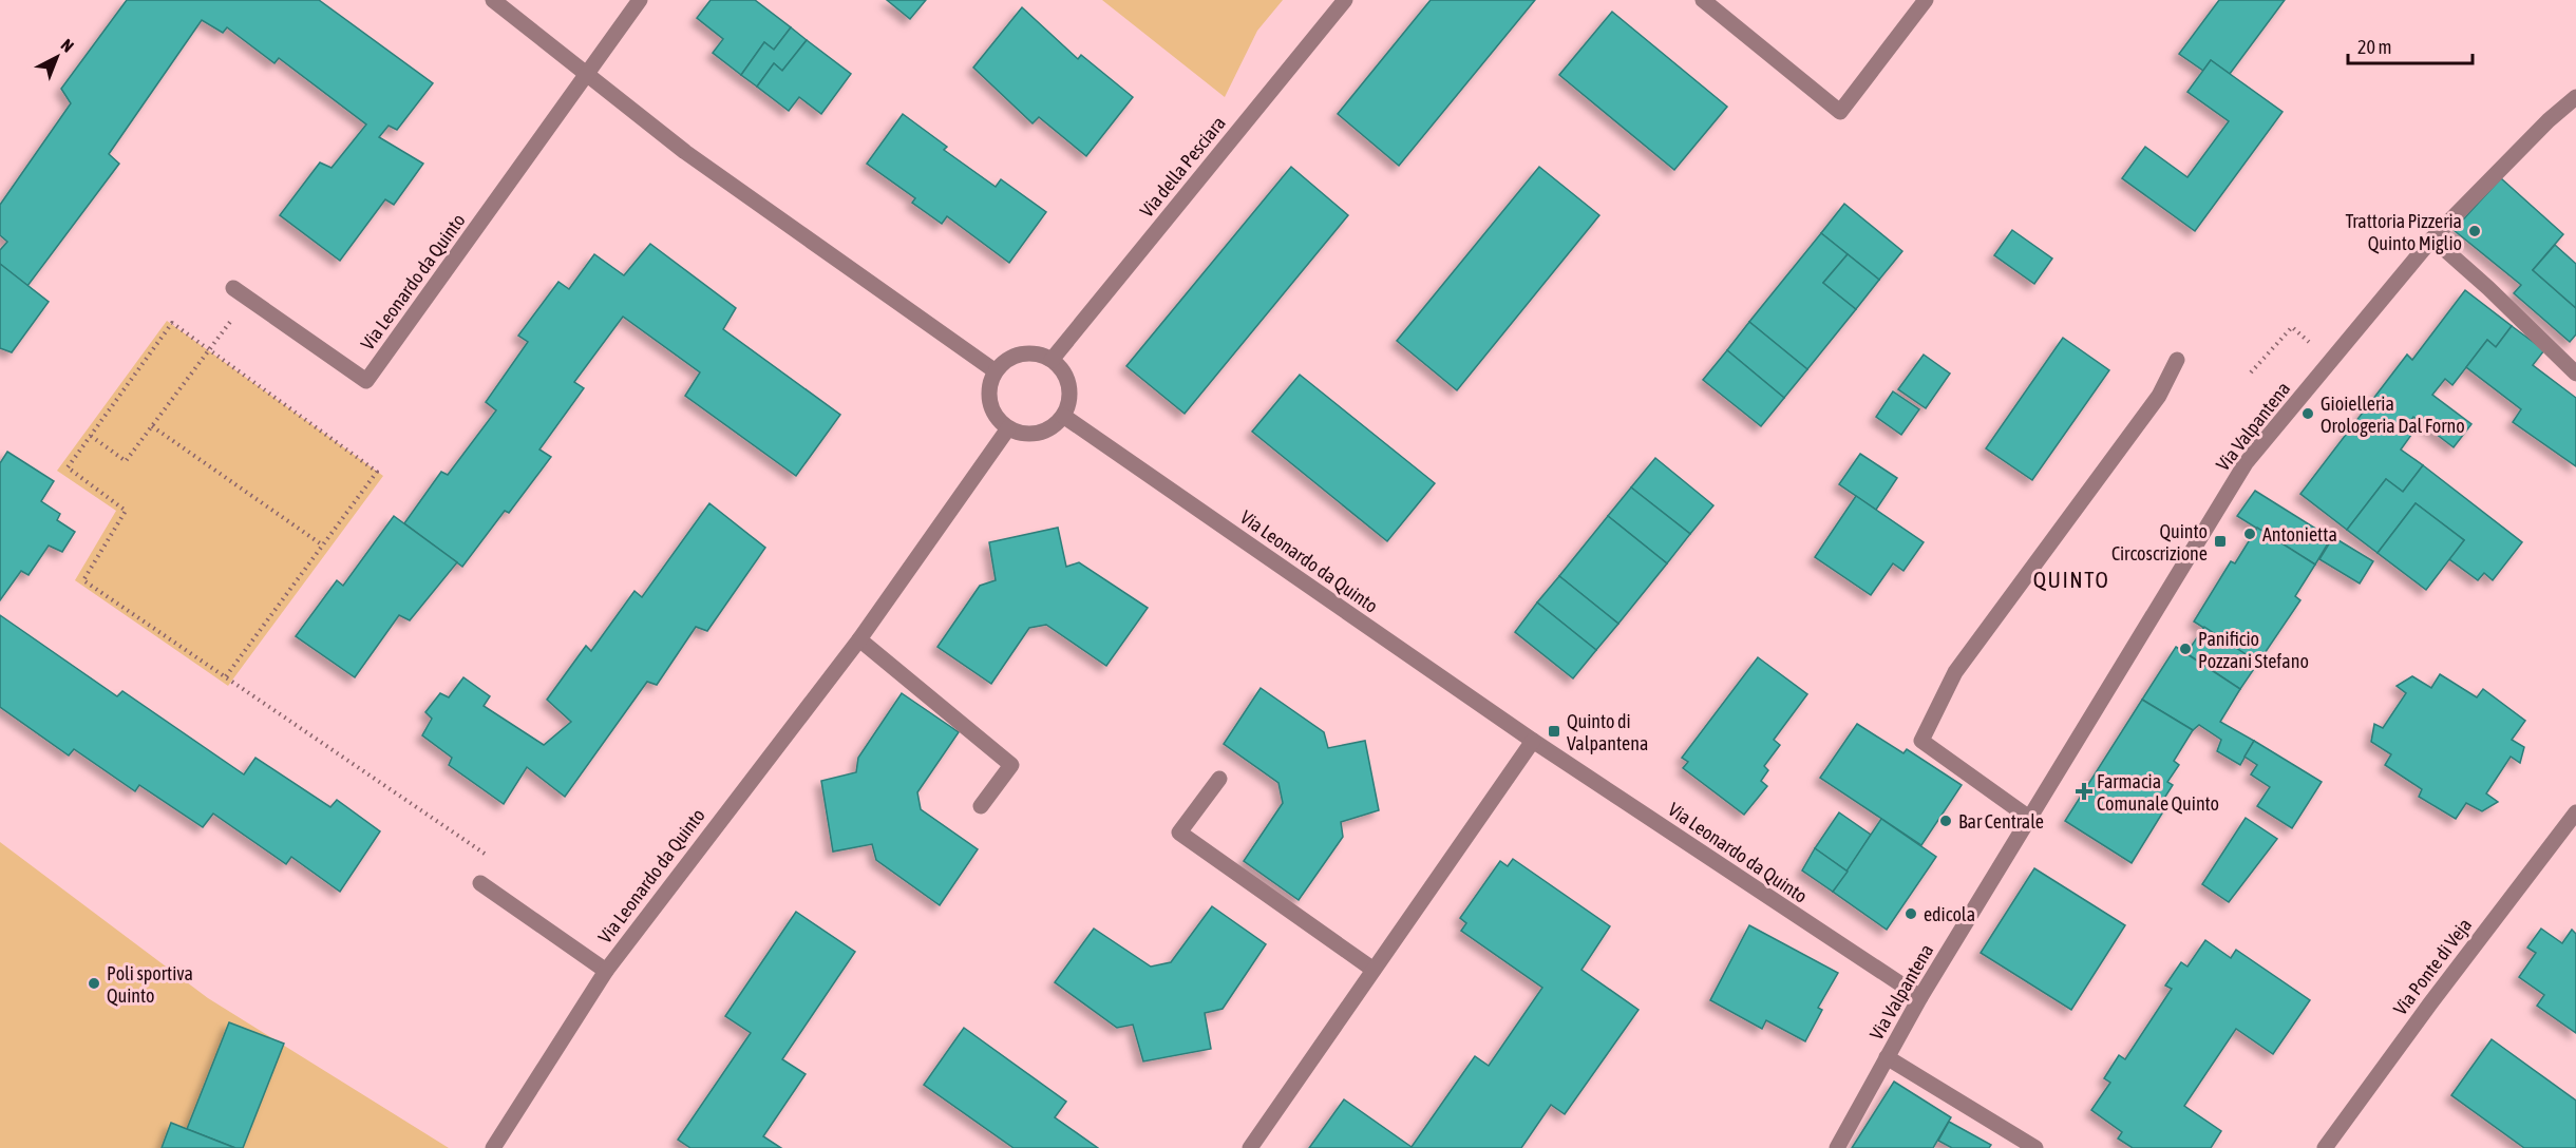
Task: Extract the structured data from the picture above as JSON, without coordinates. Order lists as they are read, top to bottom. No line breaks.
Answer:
{"streets":{"street":["Via della Pesciara","Via Leonardo da Quinto","Via Valpantena","Via Ponte di Veja"]},"crossings":[["Via della Pesciara","Via Leonardo da Quinto"],["Via Leonardo da Quinto","Via Valpantena"]],"districts":["QUINTO"],"places":{"other":["Trattoria Pizzeria Quinto Miglio","Gioielleria Orologeria Dal Forno","Antonietta","Panificio Pozzani Stefano","Bar Centrale","edicola","Poli sportiva Quinto"],"transit":["Quinto Circoscrizione","Quinto di Valpantena"],"health":["Farmacia Comunale Quinto"]},"scale_bar":"20 m","north":"top right"}
